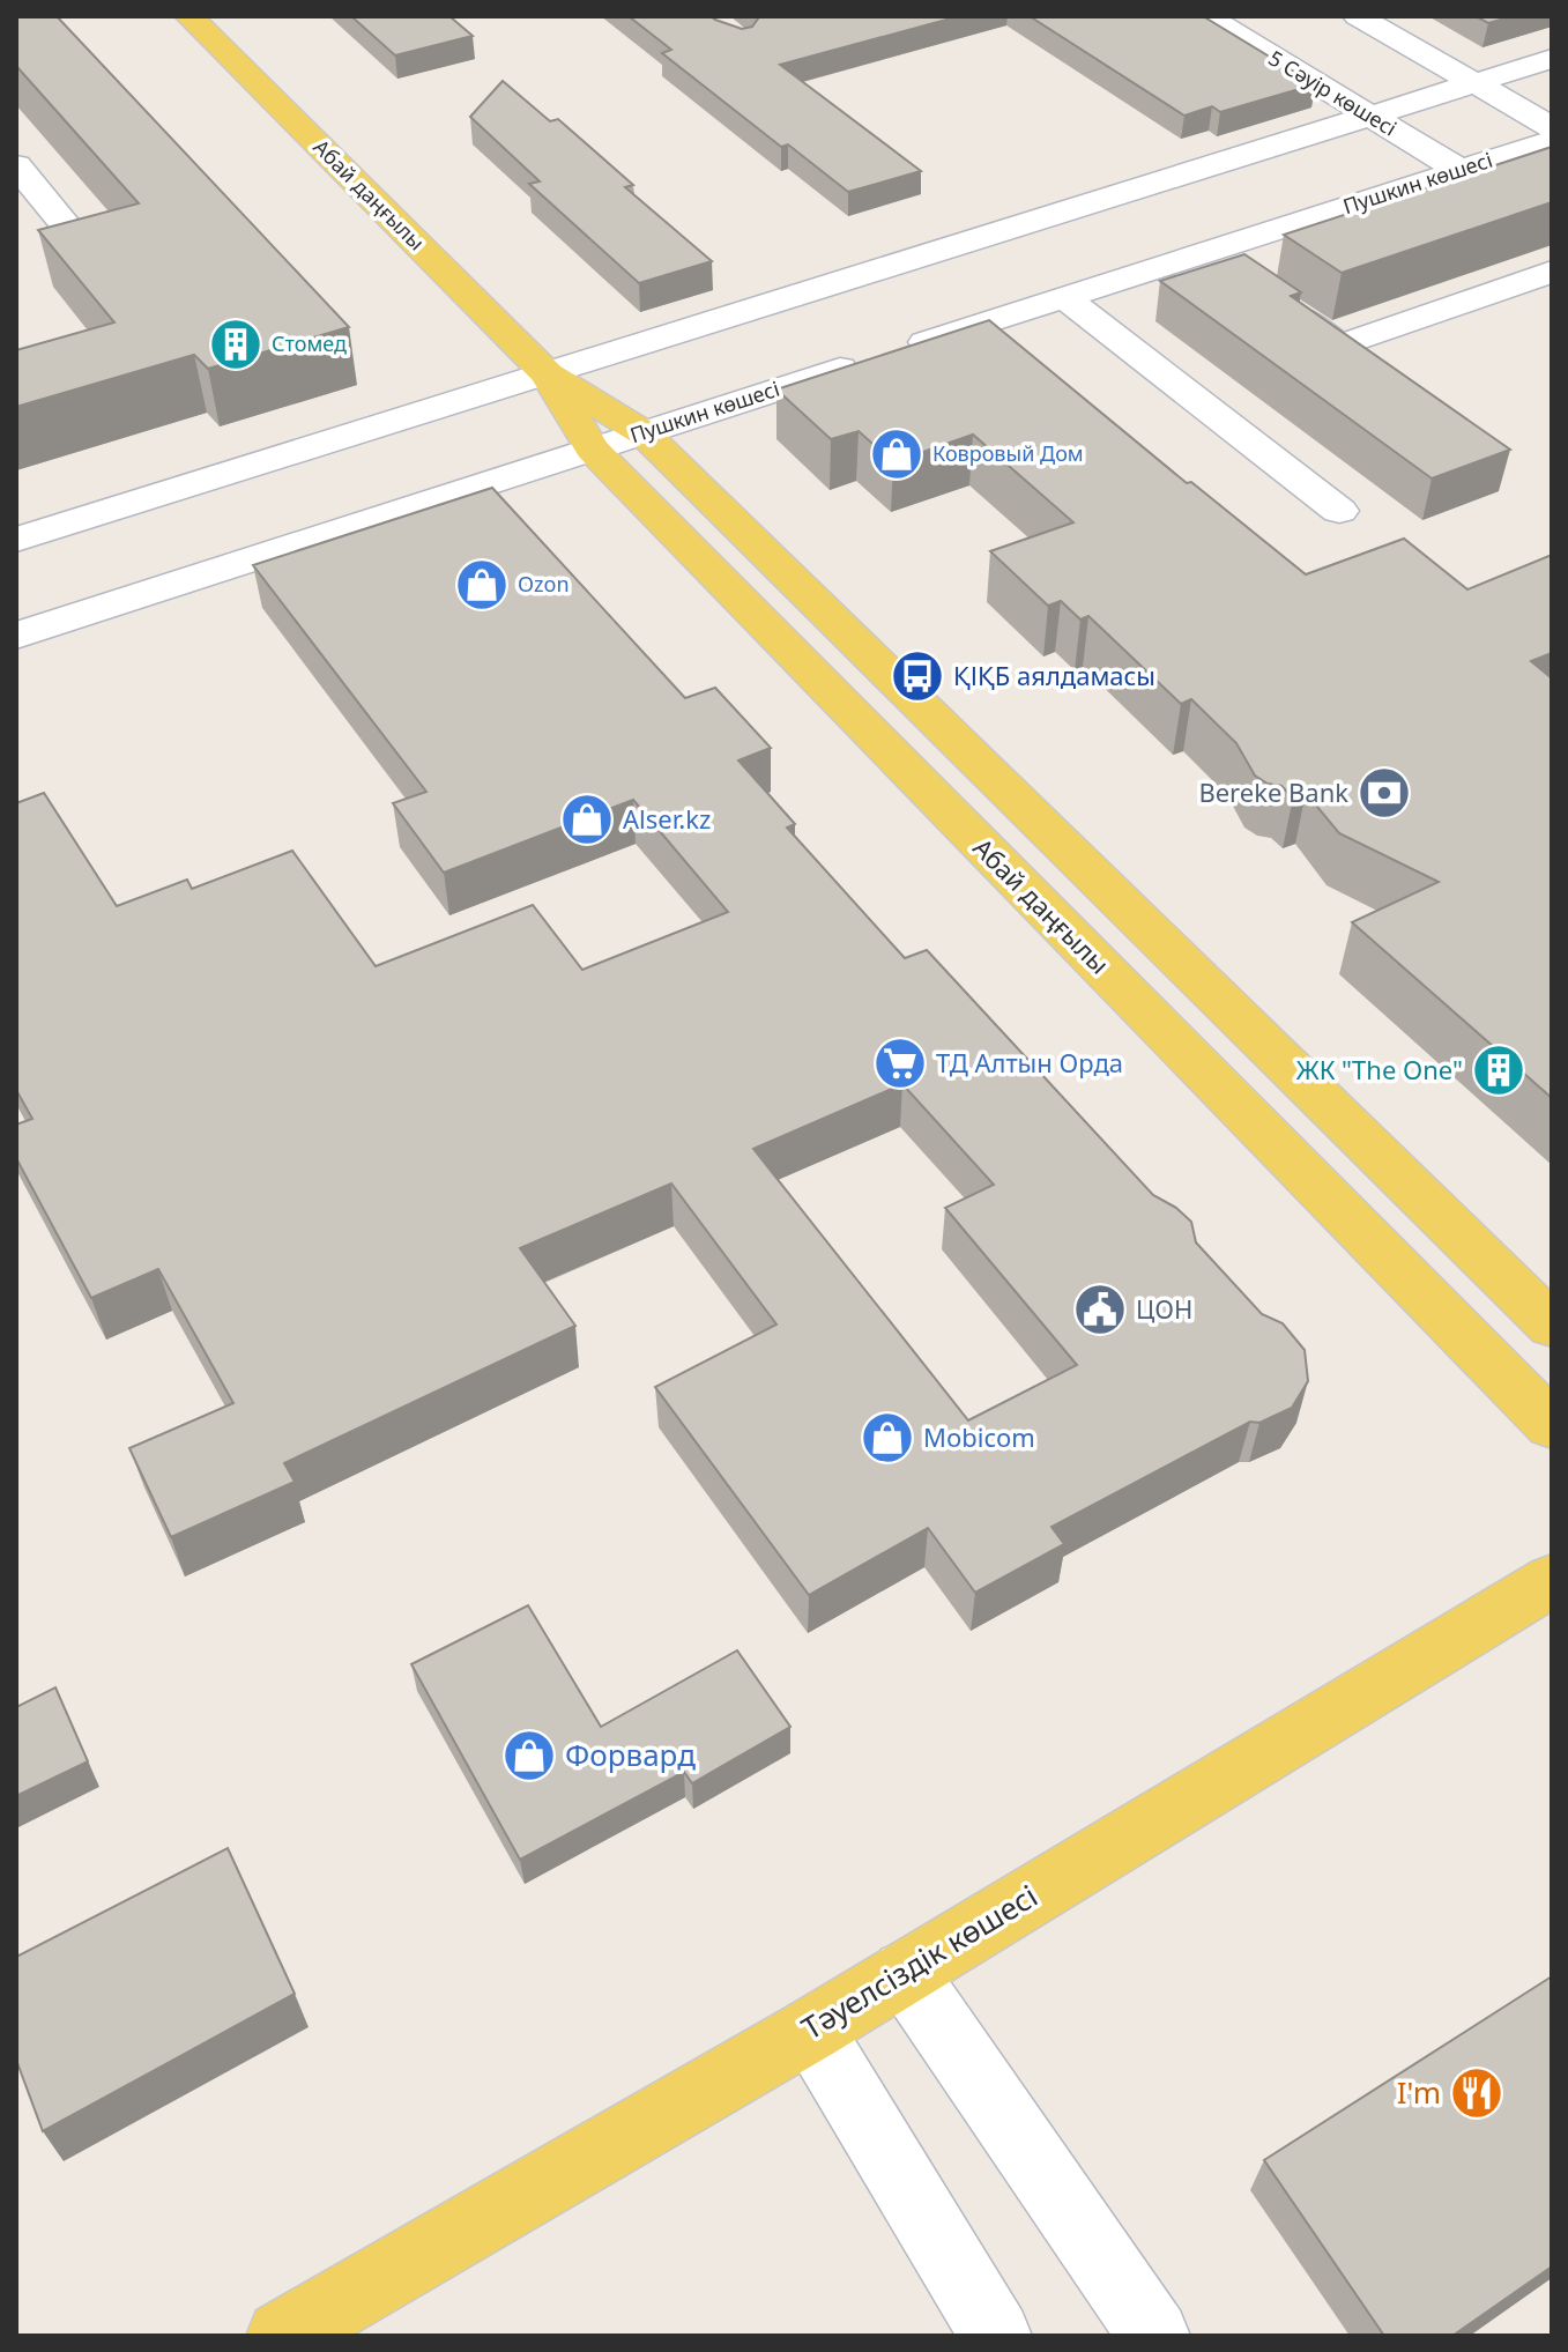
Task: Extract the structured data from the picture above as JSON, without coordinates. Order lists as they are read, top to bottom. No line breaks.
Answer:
{"streets":{"main road":["Абай даңғылы","Тәуелсіздік көшесі"],"street":["5 Сәуір көшесі","Пушкин көшесі"]},"crossings":[["5 Сәуір көшесі","Пушкин көшесі"],["Пушкин көшесі","Абай даңғылы"]],"places":{"building":["Стомед","ЖК \"The One\""],"shop":["Ковровый Дом","Ozon","Alser.kz","Mobicom","Форвард"],"bus stop":["ҚІҚБ аялдамасы"],"bank":["Bereke Bank"],"supermarket":["ТД Алтын Орда"],"public building":["ЦОН"],"restaurant":["I'm"]}}
